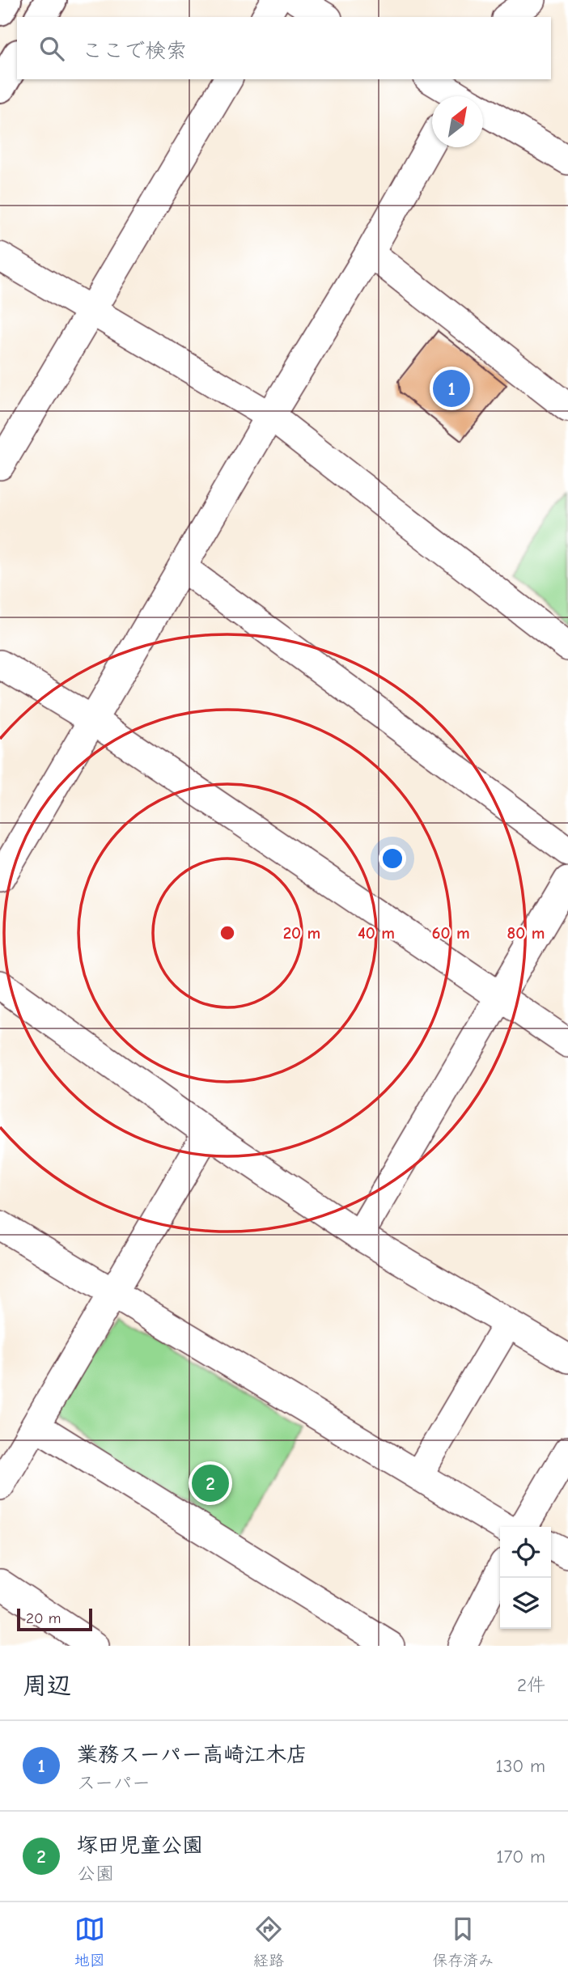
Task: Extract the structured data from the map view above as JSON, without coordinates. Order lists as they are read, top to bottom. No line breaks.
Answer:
{"scale_bar":"20 m","north":"top right","page":{"search":"ここで検索","pins":["1","2"],"scale":"20 m","heading":["周辺","2件"],"list":[{"mark":"1","name":"業務スーパー高崎江木店","note":"スーパー","value":"130 m"},{"mark":"2","name":"塚田児童公園","note":"公園","value":"170 m"}],"nav":["地図","経路","保存済み"]},"rings":["20 m","40 m","60 m","80 m"]}
